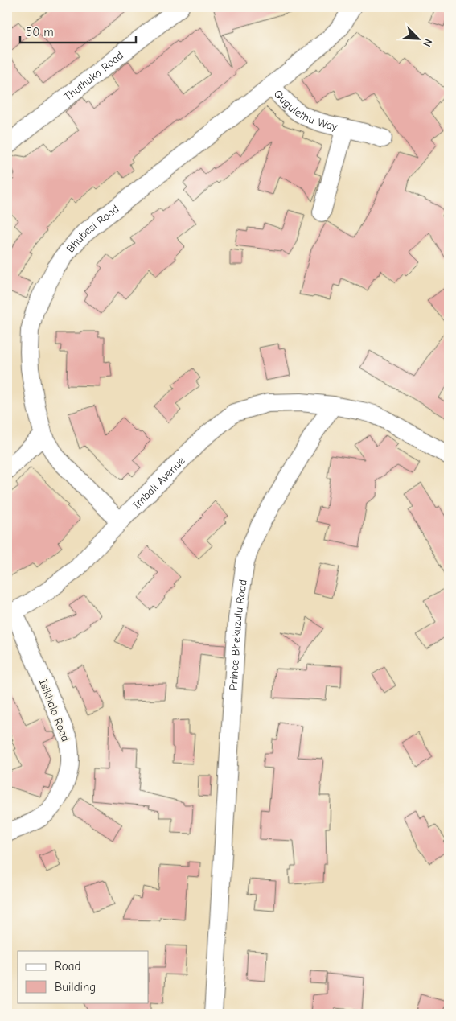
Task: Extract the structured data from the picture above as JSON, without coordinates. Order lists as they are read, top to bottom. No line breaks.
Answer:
{"streets":{"street":["Thuthuka Road","Gugulethu Way","Bhubesi Road","Imbali Avenue","Prince Bhekuzulu Road","Isikhalo Road"]},"crossings":[["Gugulethu Way","Bhubesi Road"],["Bhubesi Road","Imbali Avenue"],["Imbali Avenue","Prince Bhekuzulu Road"],["Imbali Avenue","Isikhalo Road"]],"legend":["Road","Building"],"scale_bar":"50 m","north":"bottom right"}
